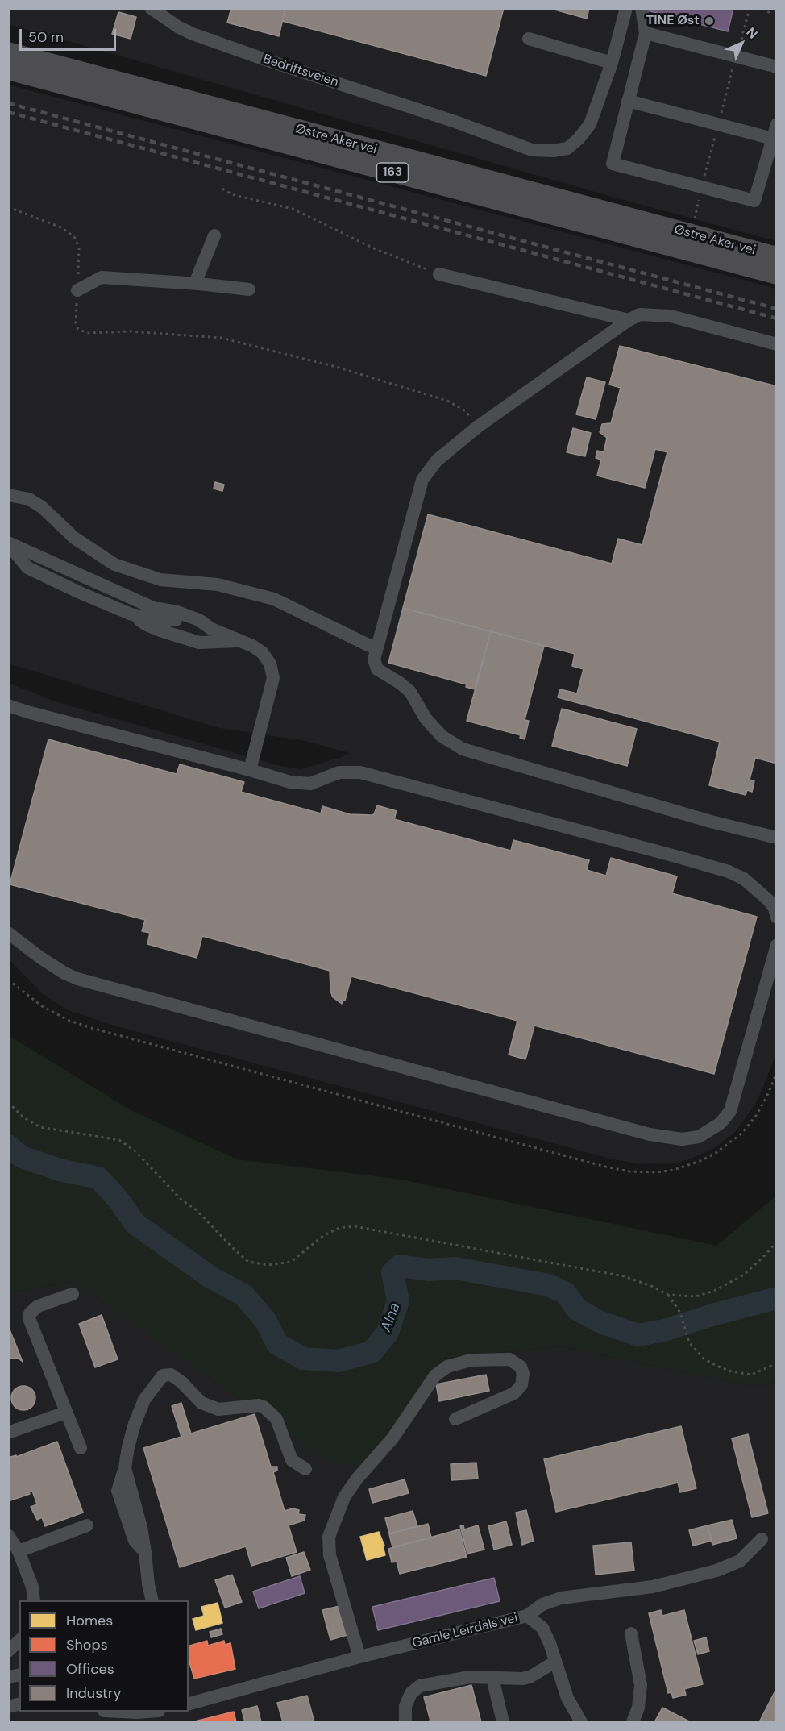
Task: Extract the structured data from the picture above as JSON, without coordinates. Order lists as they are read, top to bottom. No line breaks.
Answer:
{"streets":{"highway":["Østre Aker vei","163"],"street":["Bedriftsveien","Gamle Leirdals vei"]},"water":["Alna"],"places":["TINE Øst"],"legend":["Homes","Shops","Offices","Industry"],"scale_bar":"50 m","north":"top right"}
